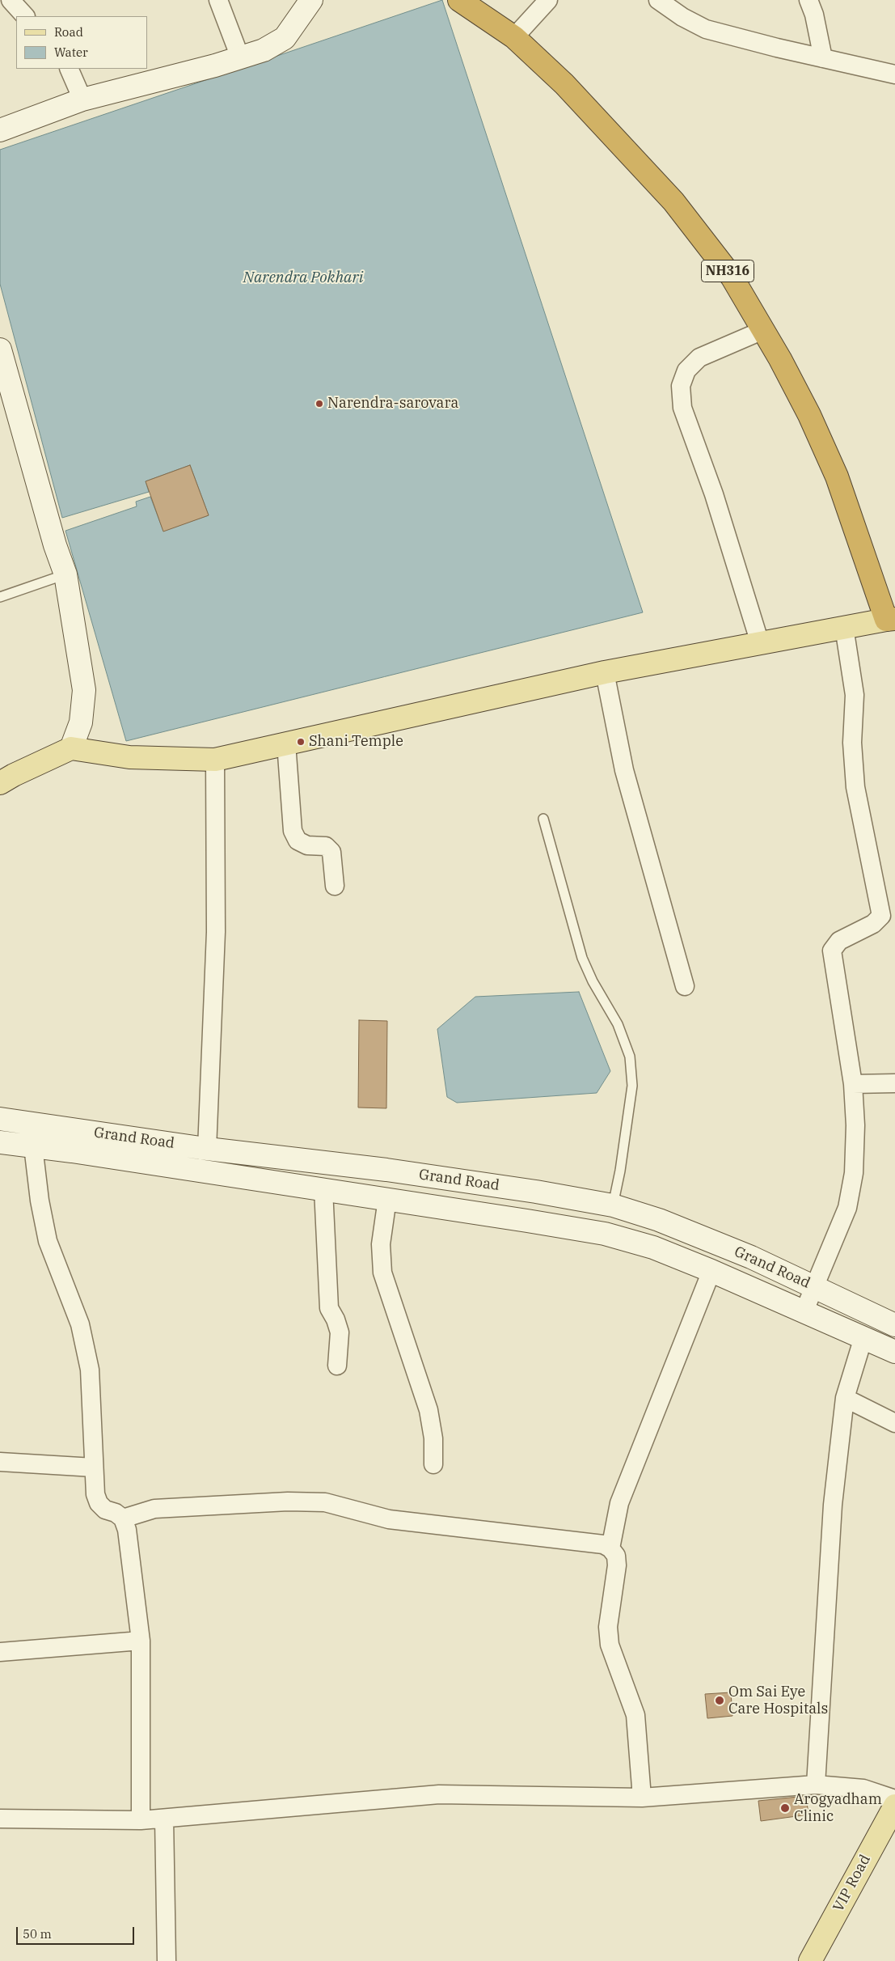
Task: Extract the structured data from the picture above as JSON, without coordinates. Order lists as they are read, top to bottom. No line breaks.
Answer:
{"streets":{"highway":["NH316"],"main road":["Grand Road","VIP Road"]},"water":["Narendra Pokhari"],"places":["Narendra-sarovara","Shani Temple","Om Sai Eye Care Hospitals","Arogyadham Clinic"],"legend":["Road","Water"],"scale_bar":"50 m"}
